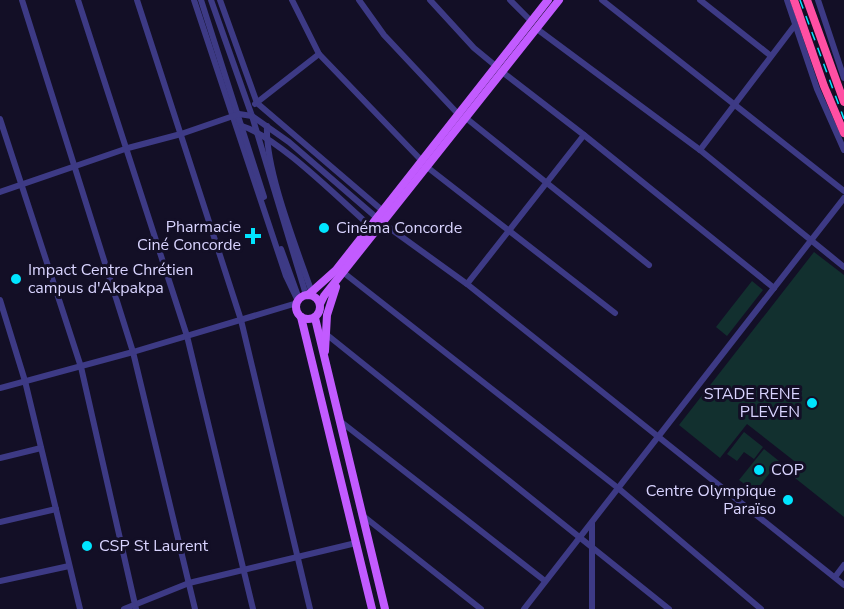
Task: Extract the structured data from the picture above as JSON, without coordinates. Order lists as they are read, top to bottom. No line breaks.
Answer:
{"places":{"other":["Cinéma Concorde","Impact Centre Chrétien campus d'Akpakpa","STADE RENE PLEVEN","COP","Centre Olympique Paraïso","CSP St Laurent"],"health":["Pharmacie Ciné Concorde"]}}
